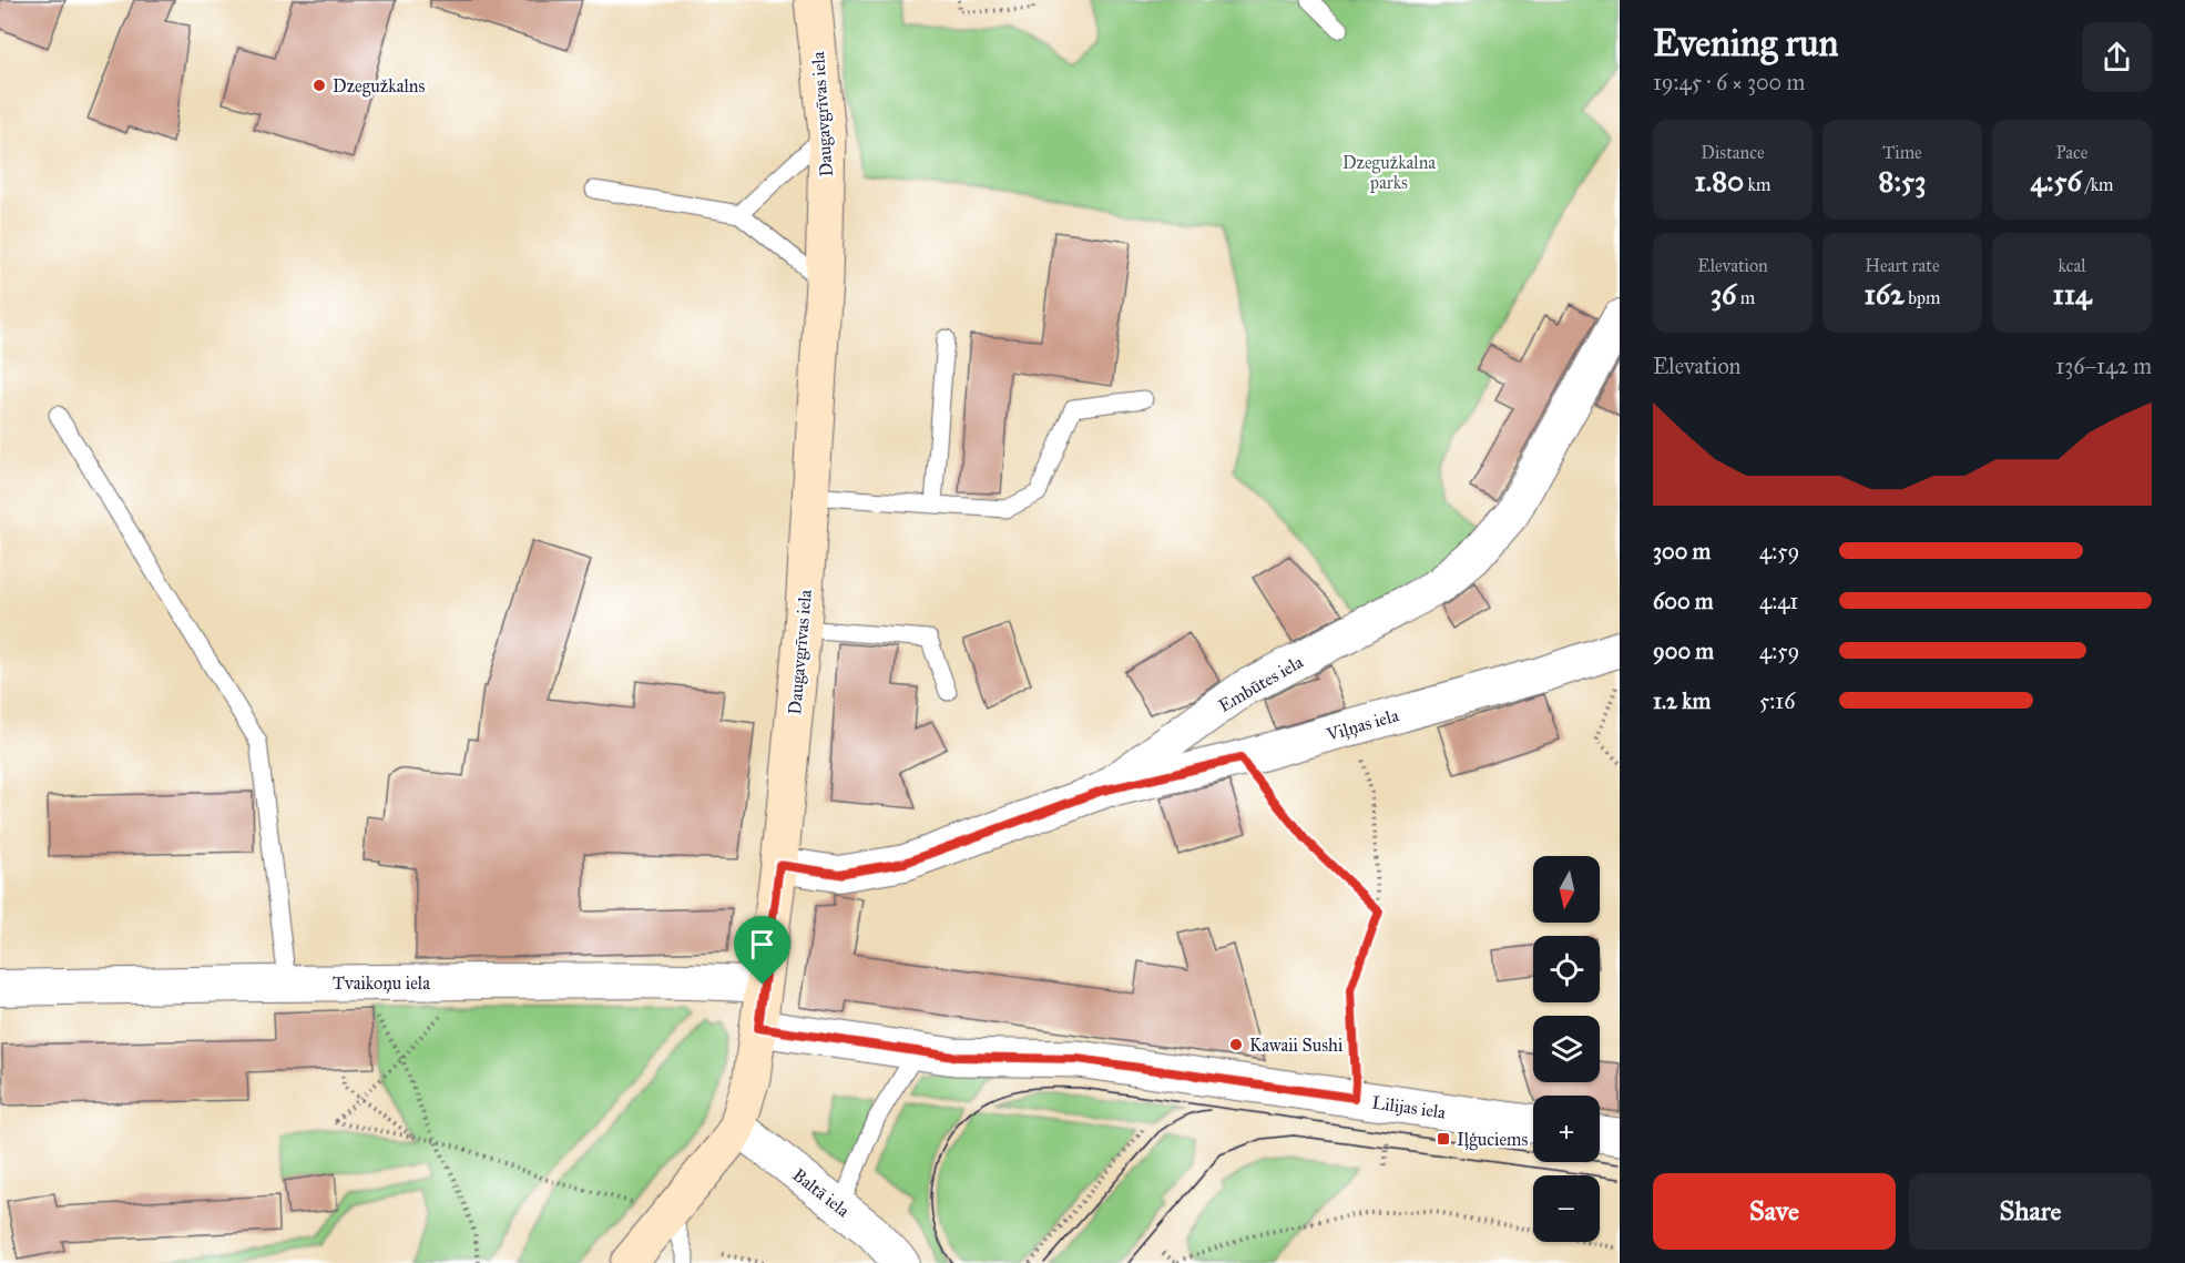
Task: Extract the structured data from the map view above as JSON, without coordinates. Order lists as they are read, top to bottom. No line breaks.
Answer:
{"streets":{"main road":["Daugavgrīvas iela"],"street":["Embūtes iela","Viļņas iela","Tvaikoņu iela","Lilijas iela","Baltā iela"]},"crossings":[["Daugavgrīvas iela","Embūtes iela"],["Daugavgrīvas iela","Tvaikoņu iela"],["Daugavgrīvas iela","Lilijas iela"],["Daugavgrīvas iela","Baltā iela"],["Embūtes iela","Viļņas iela"]],"parks":["Dzegužkalna parks"],"places":{"other":["Dzegužkalns","Kawaii Sushi"],"transit":["Iļģuciems"]},"north":"bottom","page":{"heading":["Evening run","19:45 · 6 × 300 m"],"stats":[["Distance","1.80 km"],["Time","8:53"],["Pace","4:56 /km"],["Elevation","36 m"],["Heart rate","162 bpm"],["kcal","114"]],"chart":["Elevation","136–142 m"],"list":[{"name":"300 m","note":"4:59"},{"name":"600 m","note":"4:41"},{"name":"900 m","note":"4:59"},{"name":"1.2 km","note":"5:16"}],"map_buttons":["+","−"],"buttons":["Save","Share"]}}
